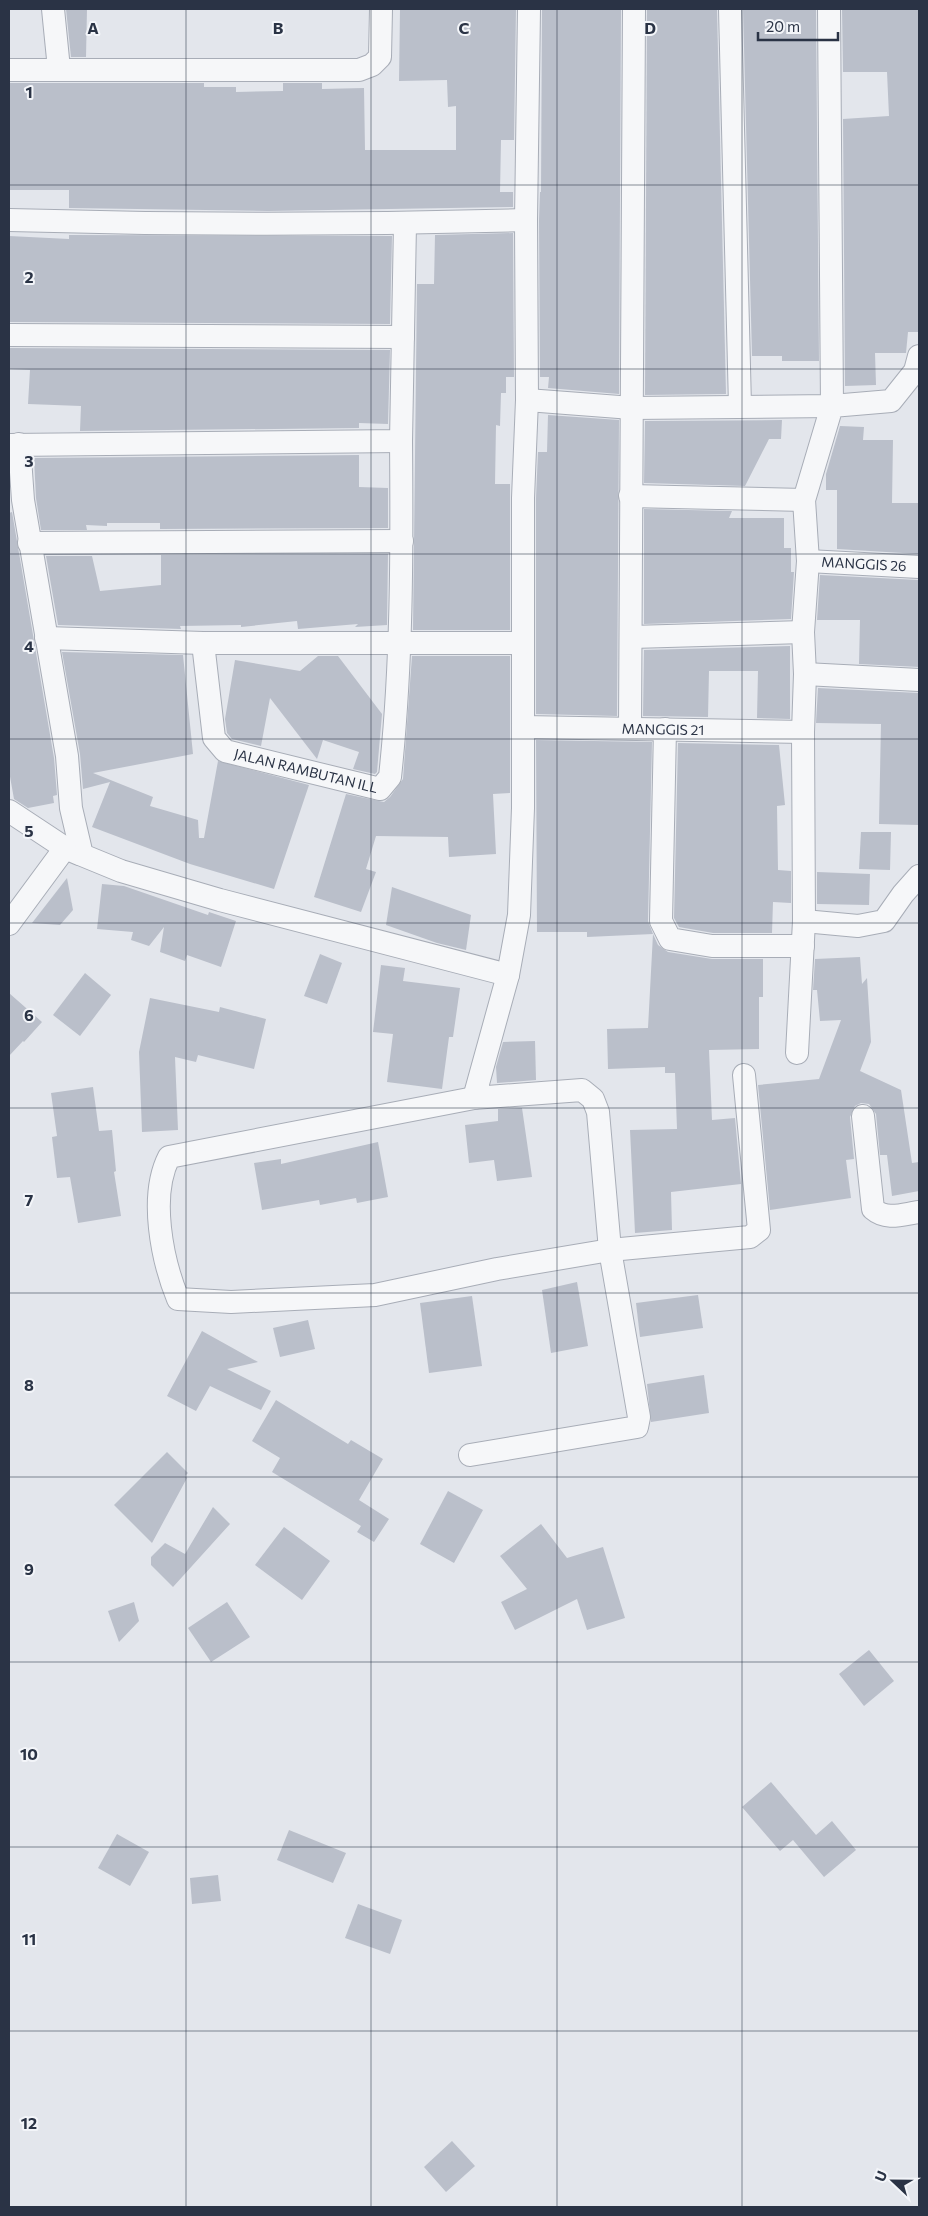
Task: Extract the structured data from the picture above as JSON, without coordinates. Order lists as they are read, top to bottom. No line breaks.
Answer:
{"streets":{"street":["MANGGIS 26","MANGGIS 21","JALAN RAMBUTAN ILL"]},"scale_bar":"20 m","north":"left","grid":{"columns":["A","B","C","D"],"rows":["1","2","3","4","5","6","7","8","9","10","11","12"]}}
